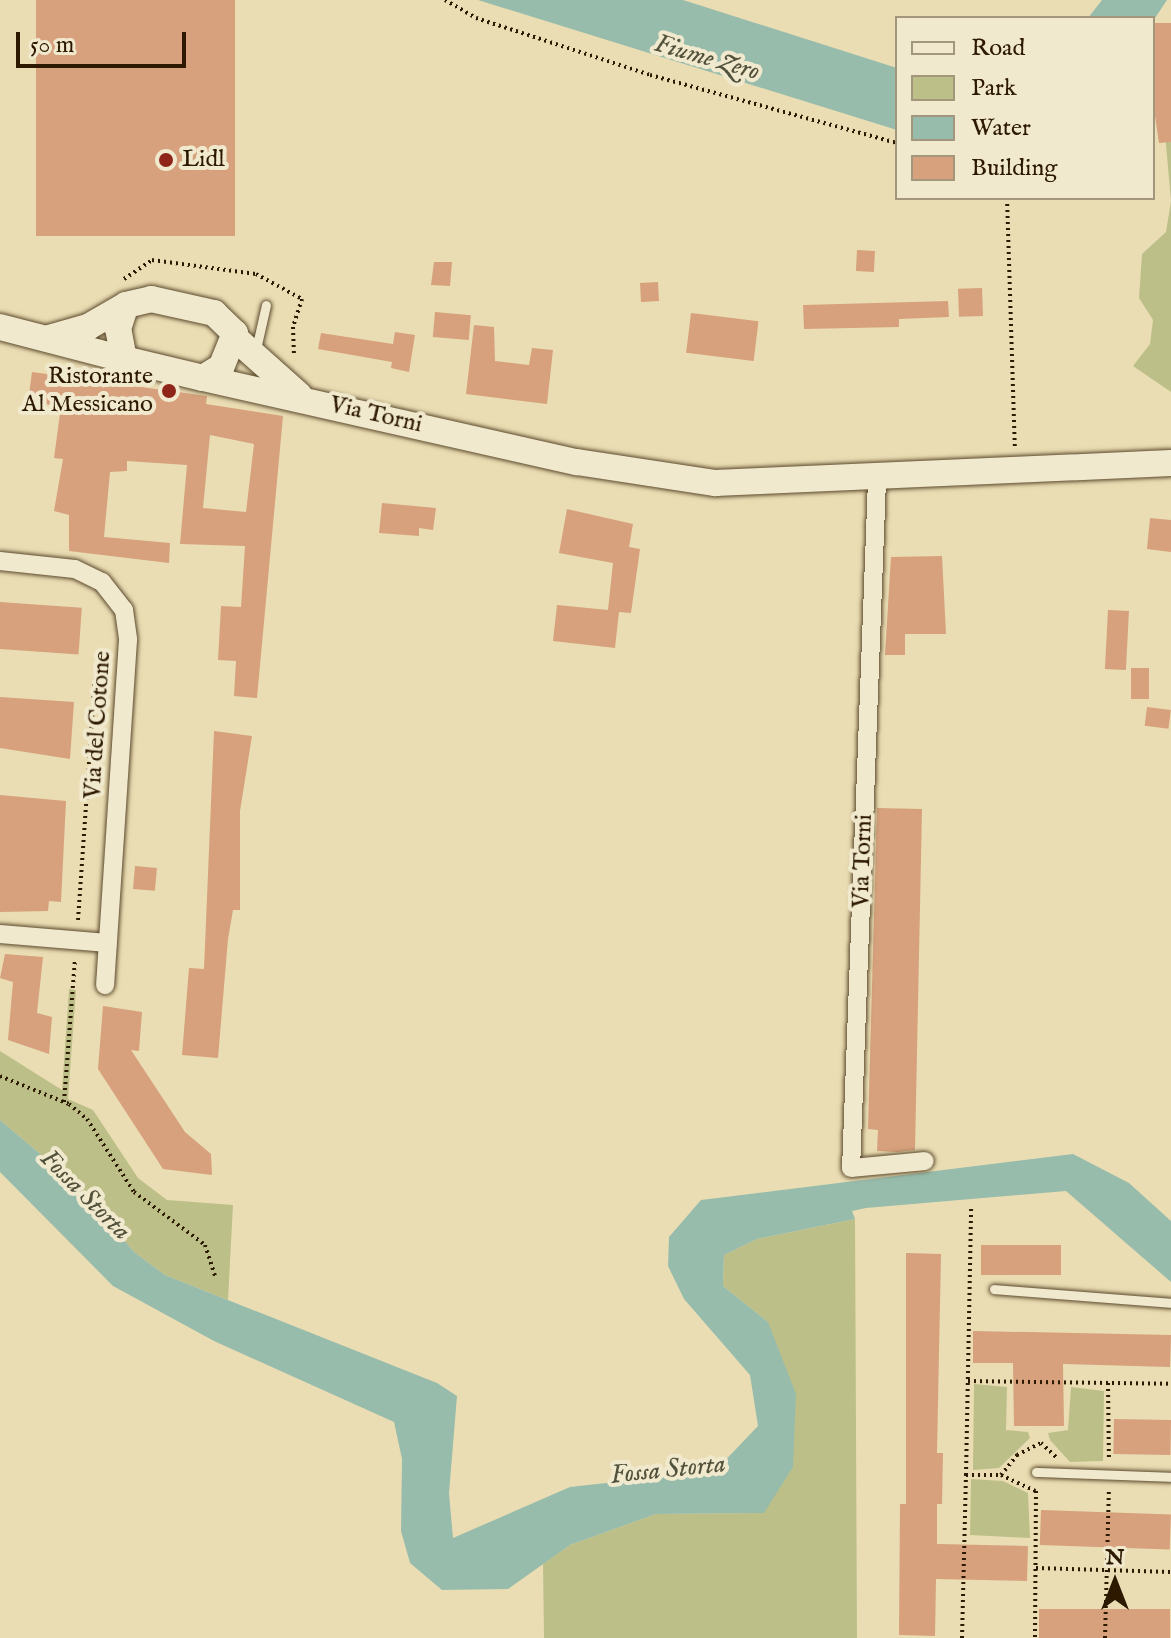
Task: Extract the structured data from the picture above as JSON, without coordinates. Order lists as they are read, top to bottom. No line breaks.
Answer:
{"streets":{"main road":["Via Torni"],"street":["Via del Cotone"]},"water":["Fiume Zero","Fossa Storta"],"places":["Lidl","Ristorante Al Messicano"],"legend":["Road","Park","Water","Building"],"scale_bar":"50 m","north":"top"}
